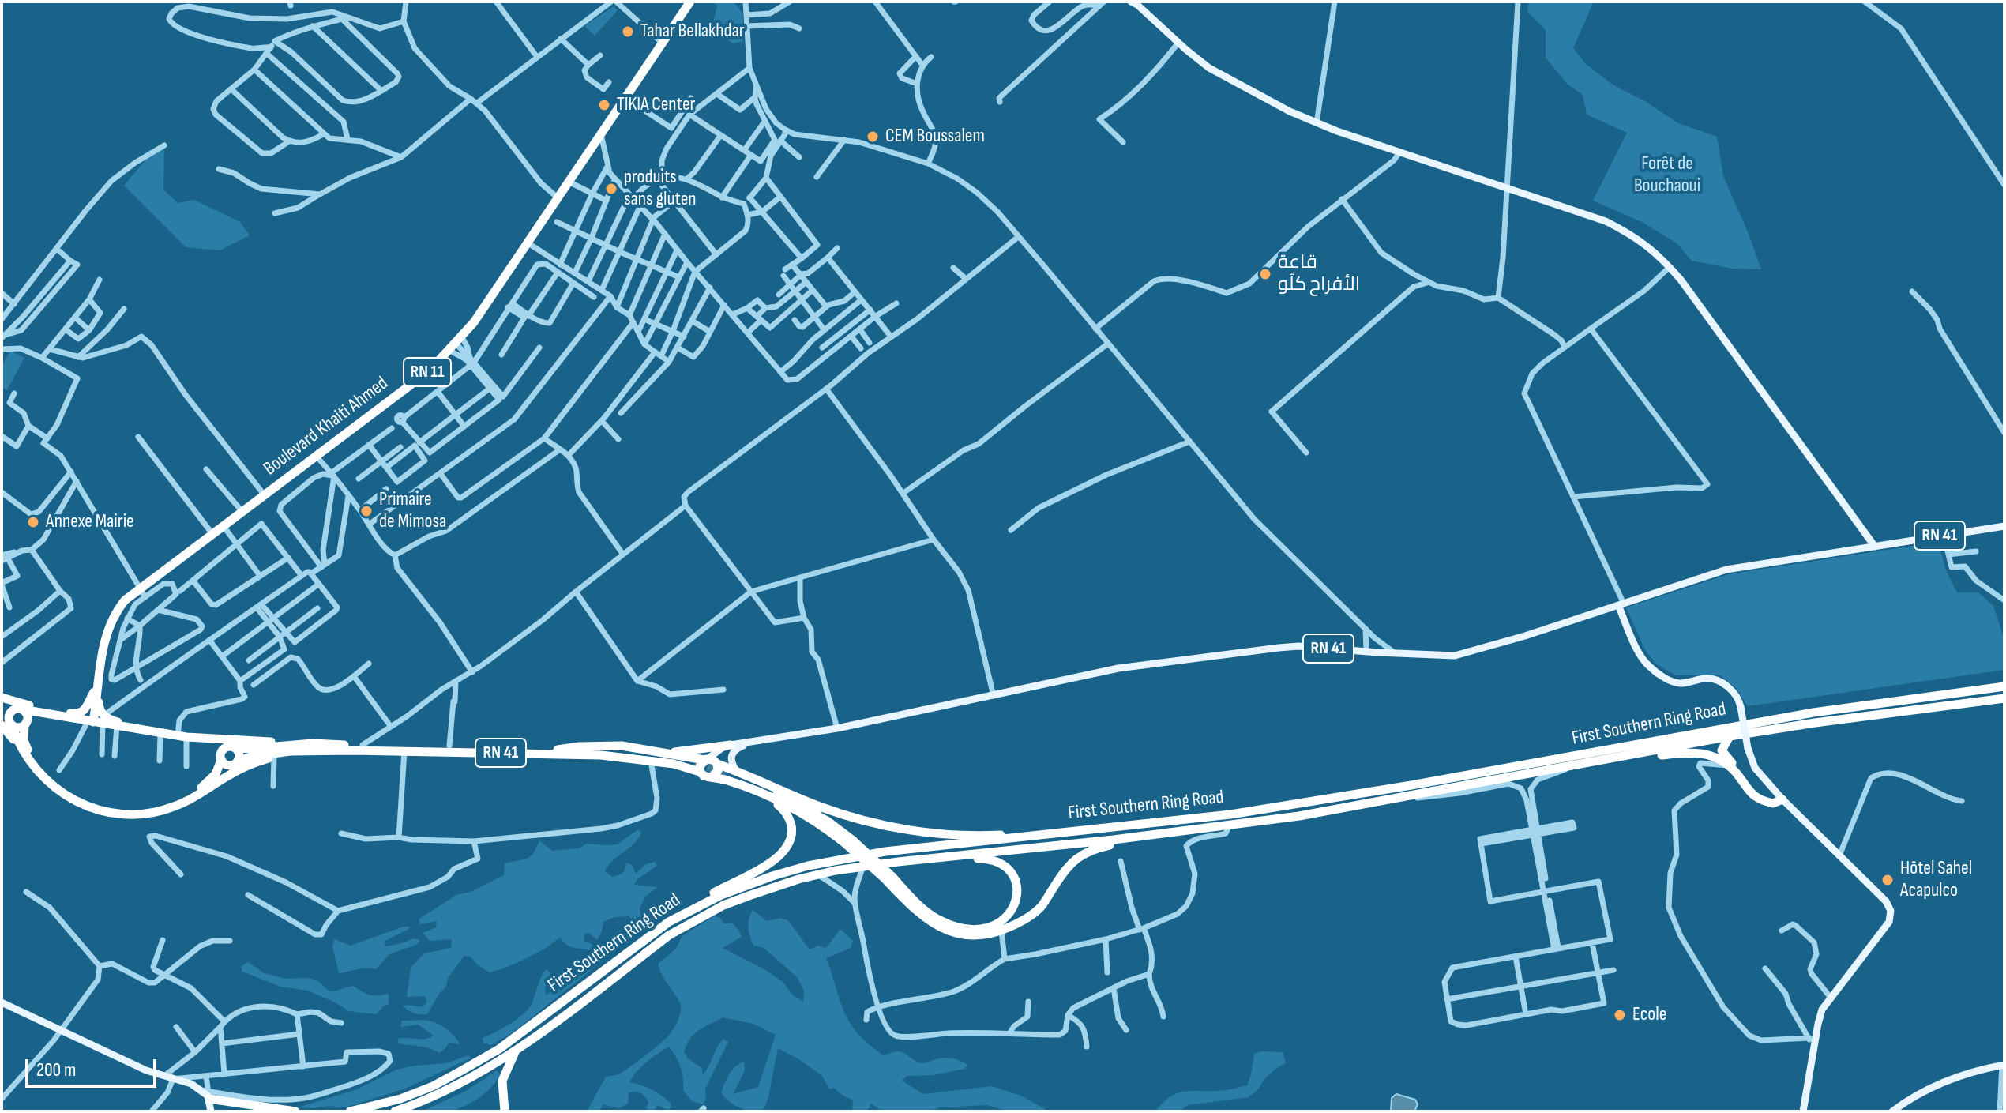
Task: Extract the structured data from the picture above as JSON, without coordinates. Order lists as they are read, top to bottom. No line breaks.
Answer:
{"streets":{"highway":["RN 11","Boulevard Khaiti Ahmed","RN 41","First Southern Ring Road"]},"crossings":[["RN 11","Boulevard Khaiti Ahmed"],["RN 11","RN 41"]],"parks":["Forêt de Bouchaoui"],"places":["Tahar Bellakhdar","TIKIA Center","CEM Boussalem","produits sans gluten","قاعة الأفراح كلّو","Primaire de Mimosa","Annexe Mairie","Hôtel Sahel Acapulco","Ecole"],"scale_bar":"200 m"}
